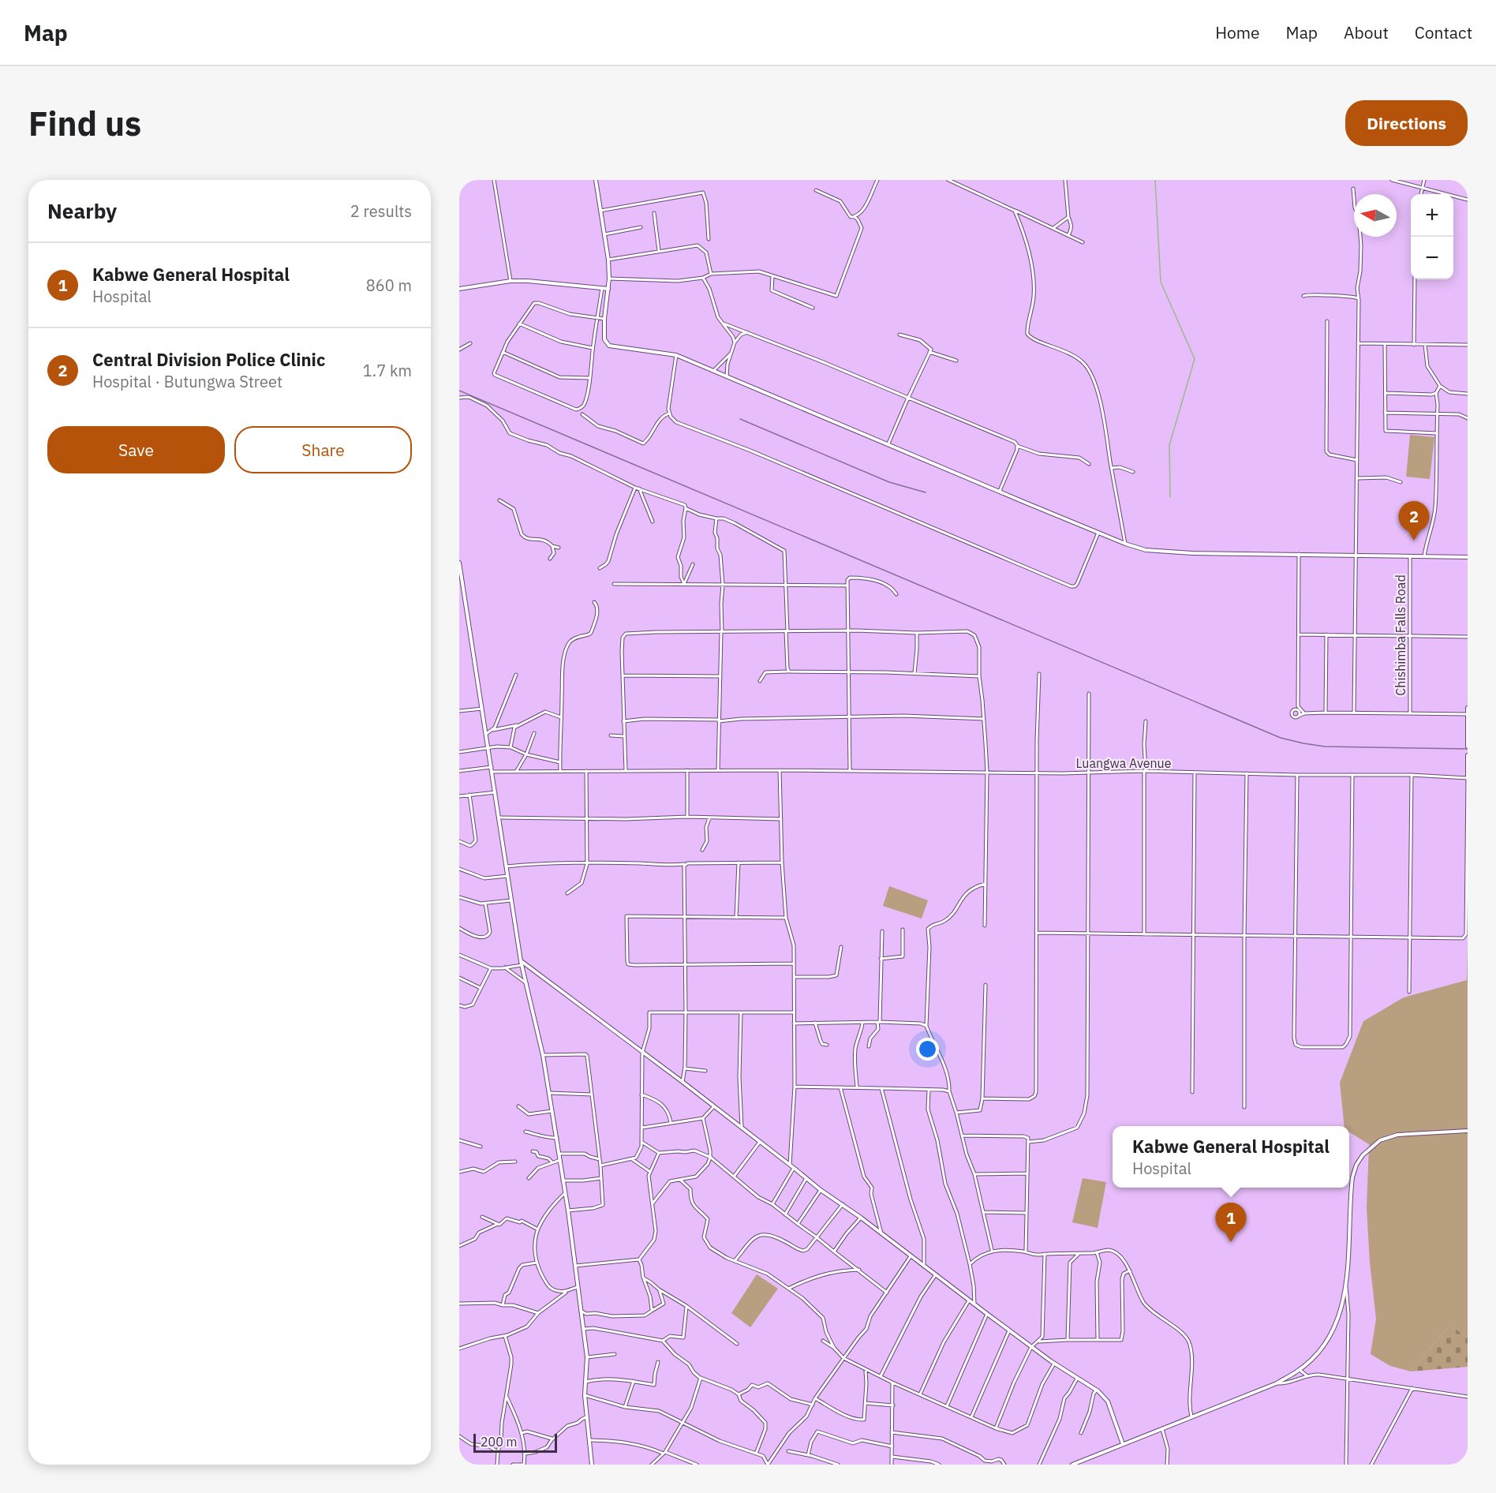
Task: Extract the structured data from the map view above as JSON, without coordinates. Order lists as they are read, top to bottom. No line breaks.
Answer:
{"streets":{"street":["Chishimba Falls Road","Luangwa Avenue"]},"scale_bar":"200 m","north":"left","page":{"header":"Map","nav":["Home","Map","About","Contact"],"buttons":["Directions",["Save","Share"]],"title":"Find us","heading":["Nearby","2 results"],"map_buttons":["+","−"],"list":[{"mark":"1","name":"Kabwe General Hospital","note":"Hospital","value":"860 m"},{"mark":"2","name":"Central Division Police Clinic","note":"Hospital · Butungwa Street","value":"1.7 km"}],"pins":["2","1"],"popup":["Kabwe General Hospital","Hospital"],"scale":"200 m"}}
